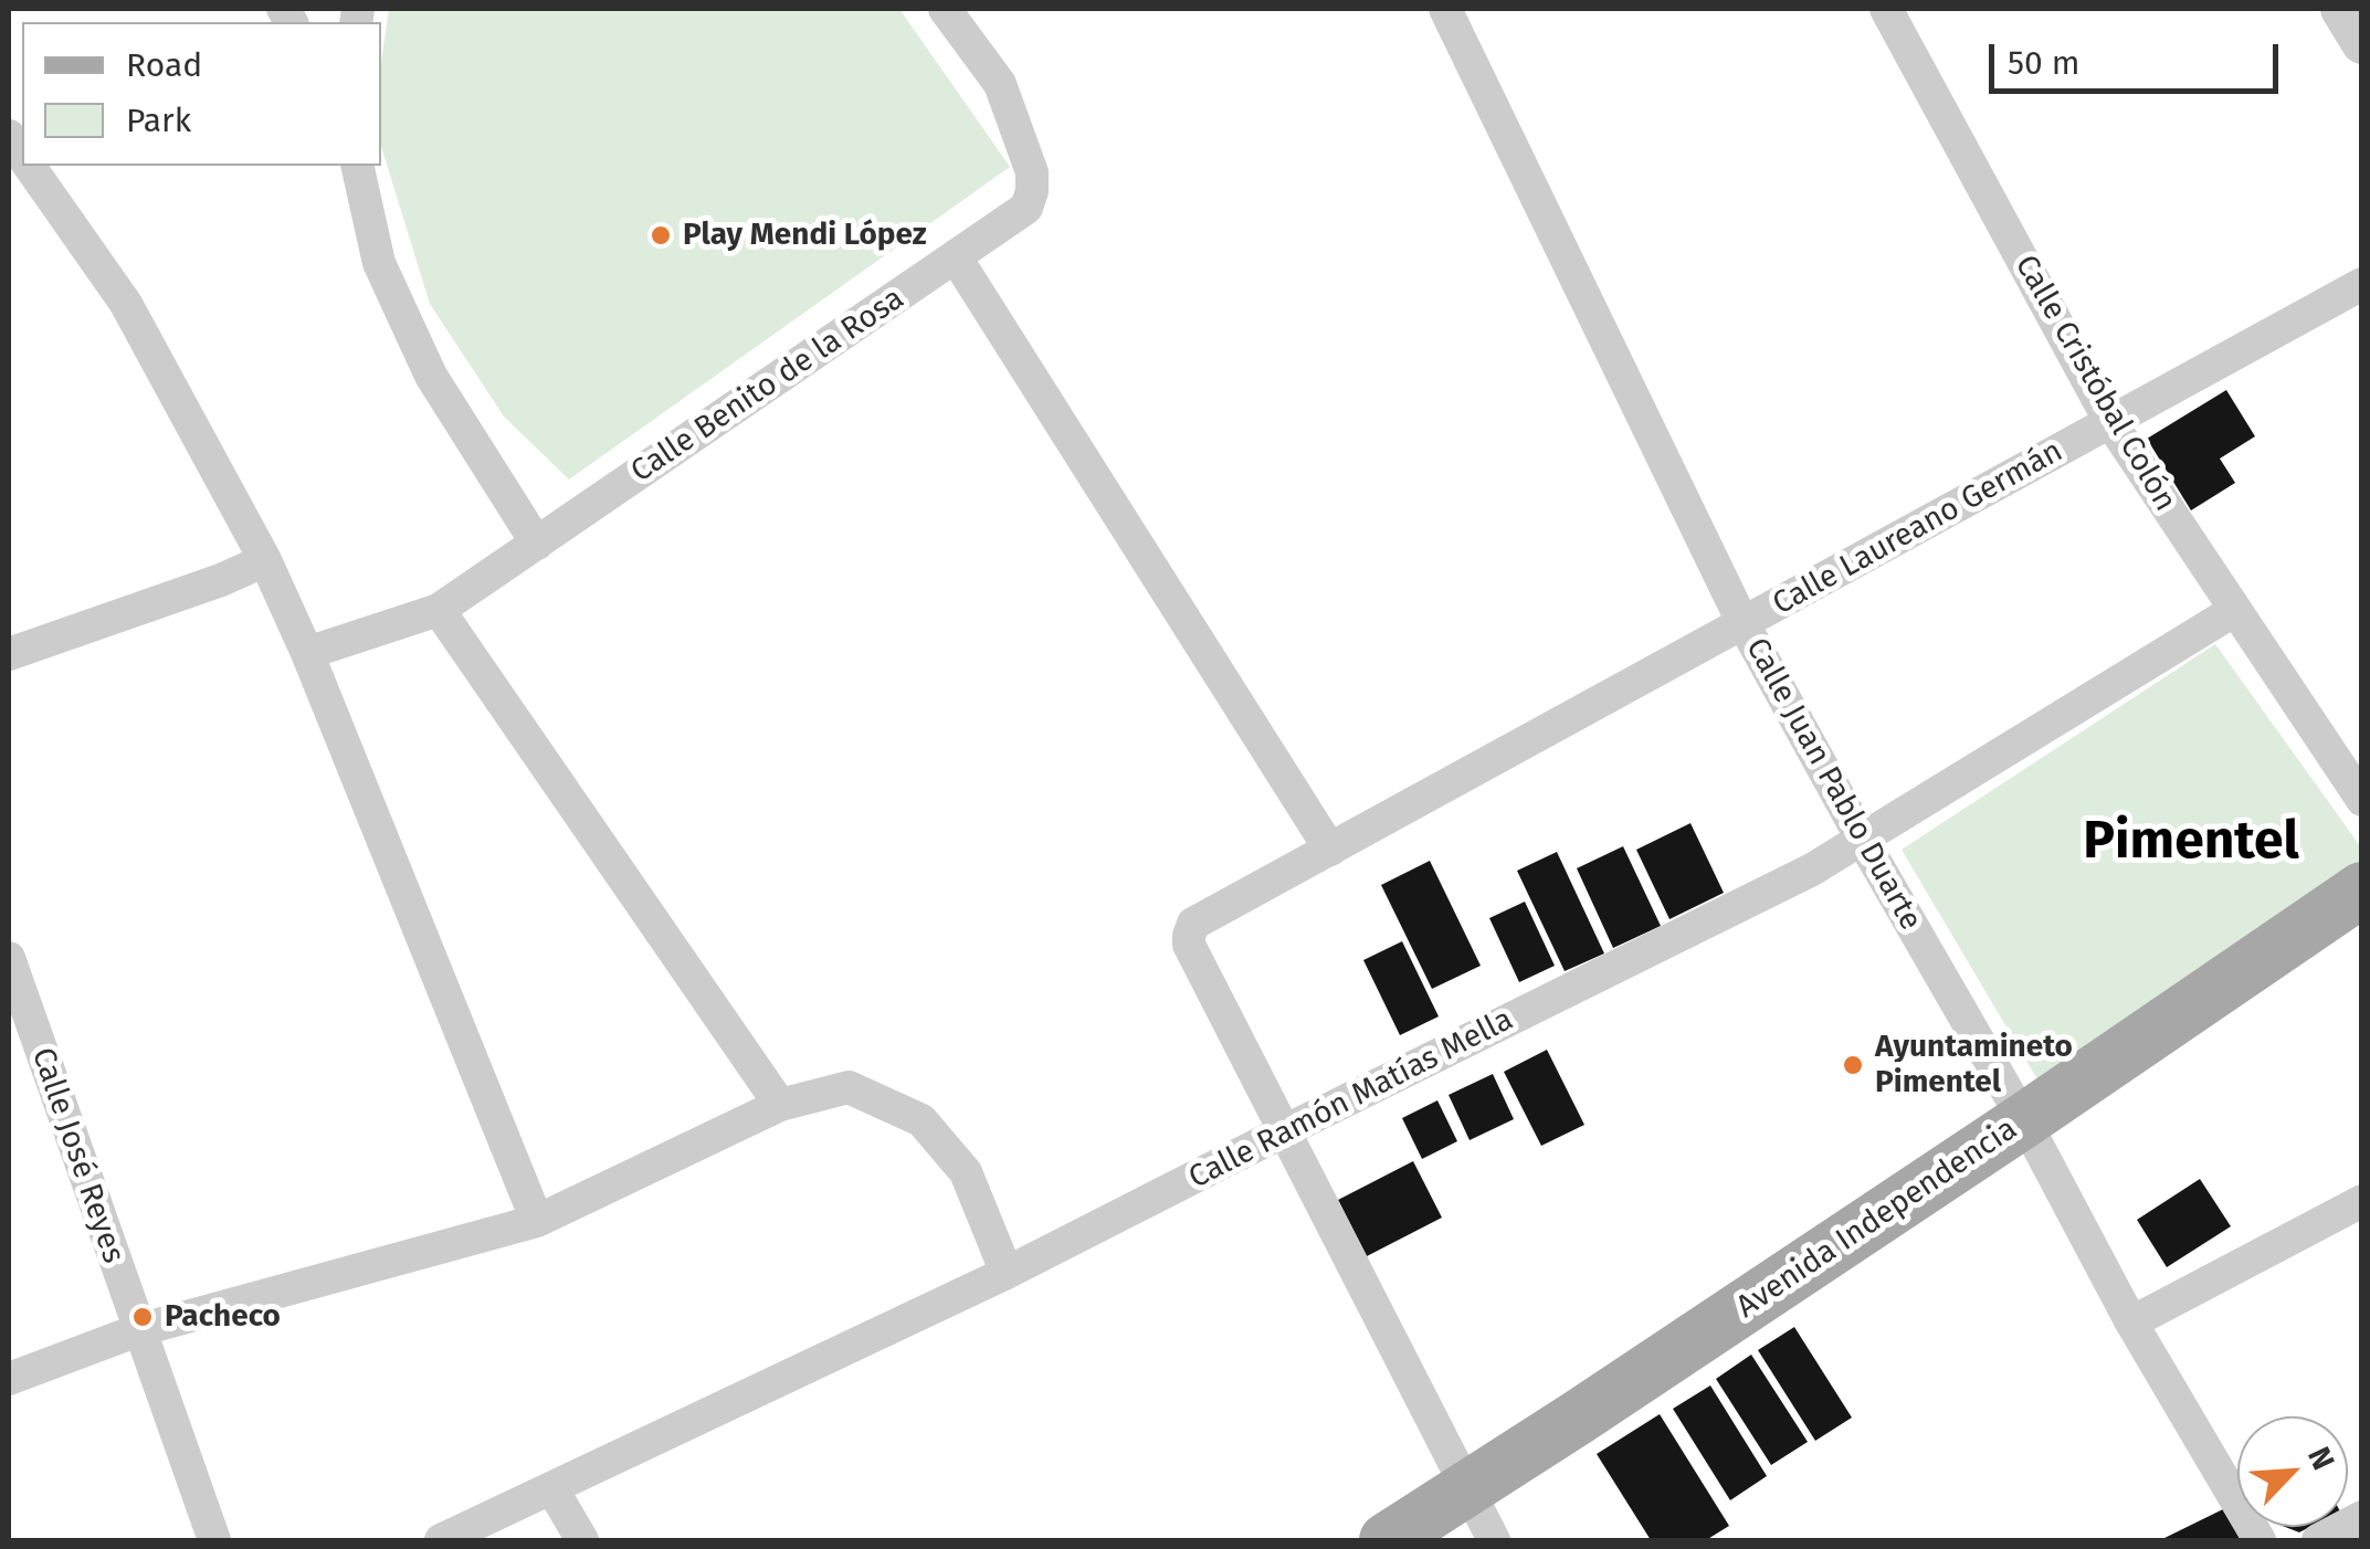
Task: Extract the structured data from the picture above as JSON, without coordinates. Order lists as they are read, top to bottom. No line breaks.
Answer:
{"streets":{"main road":["Avenida Independencia"],"street":["Calle Cristóbal Colón","Calle Benito de la Rosa","Calle Laureano Germán","Calle Juan Pablo Duarte","Calle Ramón Matías Mella","Calle José Reyes"]},"crossings":[["Calle Cristóbal Colón","Calle Laureano Germán"],["Calle Cristóbal Colón","Calle Ramón Matías Mella"],["Calle Laureano Germán","Calle Juan Pablo Duarte"],["Calle Laureano Germán","Calle Ramón Matías Mella"],["Calle Juan Pablo Duarte","Calle Ramón Matías Mella"],["Calle Juan Pablo Duarte","Avenida Independencia"]],"districts":["Pimentel"],"places":["Play Mendi López","Ayuntamineto Pimentel","Pacheco"],"legend":["Road","Park"],"scale_bar":"50 m","north":"top right"}
